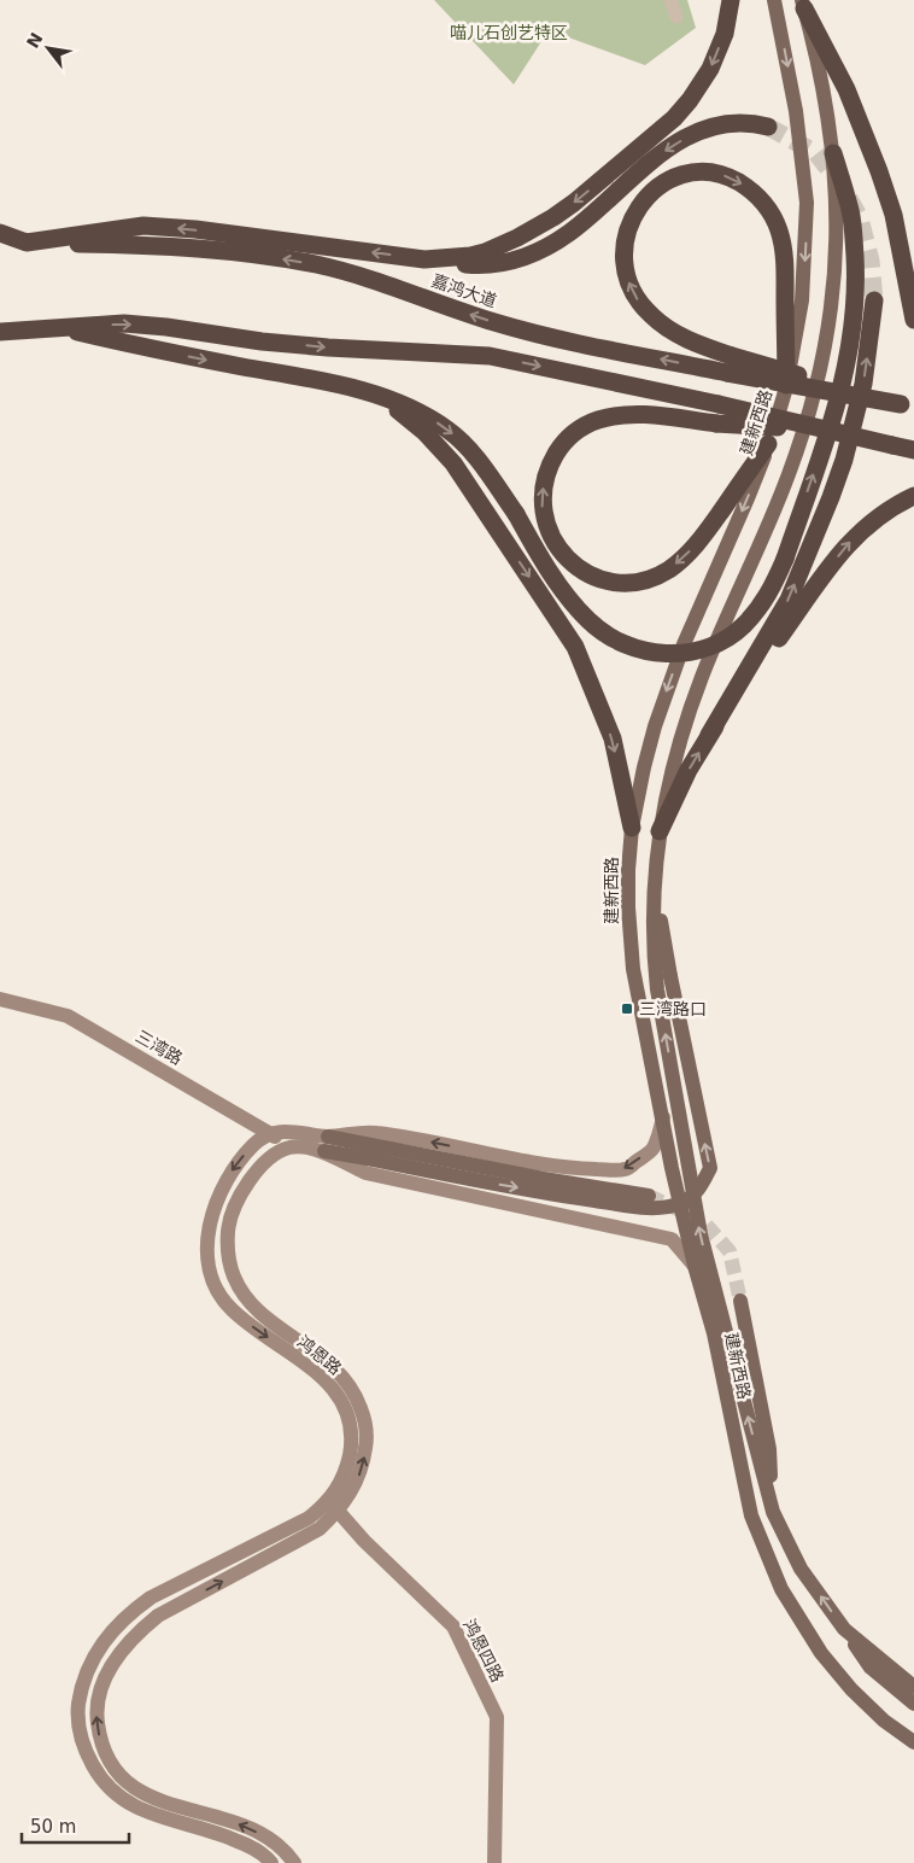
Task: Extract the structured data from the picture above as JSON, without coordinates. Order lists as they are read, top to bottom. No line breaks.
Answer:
{"streets":{"highway":["嘉鸿大道"],"main road":["建新西路","三湾路","鸿恩路","鸿恩四路"]},"crossings":[["三湾路","鸿恩路"],["鸿恩路","鸿恩四路"]],"parks":["喵儿石创艺特区"],"places":{"transit":["三湾路口"]},"scale_bar":"50 m","north":"top left"}
